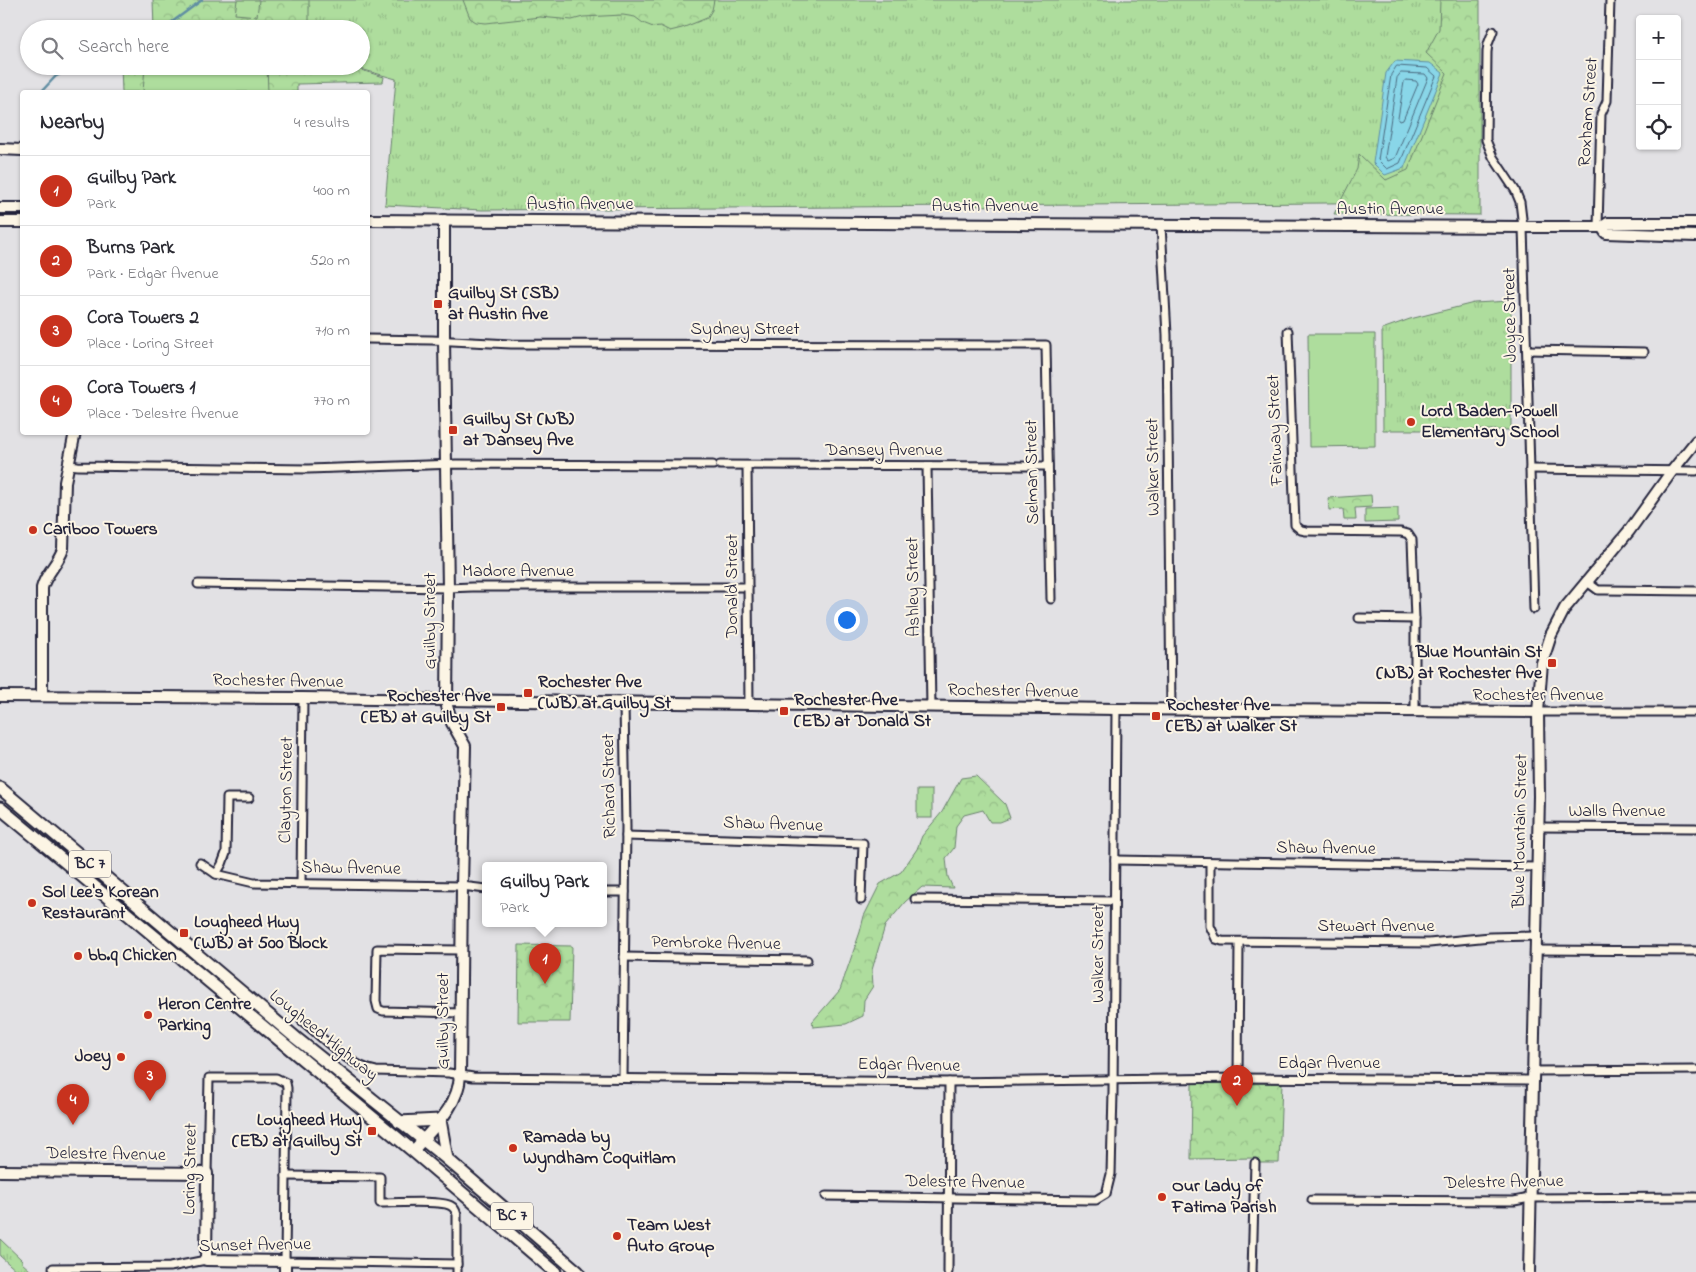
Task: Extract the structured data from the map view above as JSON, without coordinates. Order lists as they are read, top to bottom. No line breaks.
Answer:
{"streets":{"main road":["BC 7","Lougheed Highway"],"street":["Roxham Street","Austin Avenue","Joyce Street","Sydney Street","Fairway Street","Dansey Avenue","Walker Street","Selman Street","Madore Avenue","Donald Street","Ashley Street","Guilby Street","Rochester Avenue","Richard Street","Clayton Street","Walls Avenue","Shaw Avenue","Blue Mountain Street","Stewart Avenue","Pembroke Avenue","Edgar Avenue","Delestre Avenue","Loring Street","Sunset Avenue"]},"crossings":[["Roxham Street","Austin Avenue"],["Austin Avenue","Joyce Street"],["Austin Avenue","Walker Street"],["Austin Avenue","Guilby Street"],["Sydney Street","Selman Street"],["Sydney Street","Guilby Street"],["Dansey Avenue","Selman Street"],["Dansey Avenue","Donald Street"],["Dansey Avenue","Ashley Street"],["Dansey Avenue","Guilby Street"],["Walker Street","Rochester Avenue"],["Walker Street","Shaw Avenue"],["Walker Street","Edgar Avenue"],["Walker Street","Delestre Avenue"],["Madore Avenue","Donald Street"],["Madore Avenue","Guilby Street"],["Donald Street","Rochester Avenue"],["Ashley Street","Rochester Avenue"],["Guilby Street","Rochester Avenue"],["Guilby Street","Shaw Avenue"],["Guilby Street","Lougheed Highway"],["Guilby Street","Edgar Avenue"],["Rochester Avenue","Richard Street"],["Rochester Avenue","Clayton Street"],["Rochester Avenue","Blue Mountain Street"],["Richard Street","Shaw Avenue"],["Richard Street","Pembroke Avenue"],["Richard Street","Edgar Avenue"],["Clayton Street","Shaw Avenue"],["Walls Avenue","Blue Mountain Street"],["Shaw Avenue","Blue Mountain Street"],["Shaw Avenue","Stewart Avenue"],["Blue Mountain Street","Stewart Avenue"],["Blue Mountain Street","Edgar Avenue"],["Blue Mountain Street","Delestre Avenue"],["Delestre Avenue","Loring Street"],["Loring Street","Sunset Avenue"]],"places":{"transit":["Guilby St (SB) at Austin Ave","Guilby St (NB) at Dansey Ave","Blue Mountain St (NB) at Rochester Ave","Rochester Ave (WB) at Guilby St","Rochester Ave (EB) at Guilby St","Rochester Ave (EB) at Donald St","Rochester Ave (EB) at Walker St","Lougheed Hwy (WB) at 500 Block","Lougheed Hwy (EB) at Guilby St"],"other":["Lord Baden-Powell Elementary School","Cariboo Towers","Sol Lee's Korean Restaurant","bb.q Chicken","Heron Centre Parking","Joey","Ramada by Wyndham Coquitlam","Our Lady of Fatima Parish","Team West Auto Group"]},"page":{"map_buttons":["+","−"],"search":"Search here","heading":["Nearby","4 results"],"list":[{"mark":"1","name":"Guilby Park","note":"Park","value":"400 m"},{"mark":"2","name":"Burns Park","note":"Park · Edgar Avenue","value":"520 m"},{"mark":"3","name":"Cora Towers 2","note":"Place · Loring Street","value":"710 m"},{"mark":"4","name":"Cora Towers 1","note":"Place · Delestre Avenue","value":"770 m"}],"popup":["Guilby Park","Park"],"pins":["1","3","2","4"]}}
